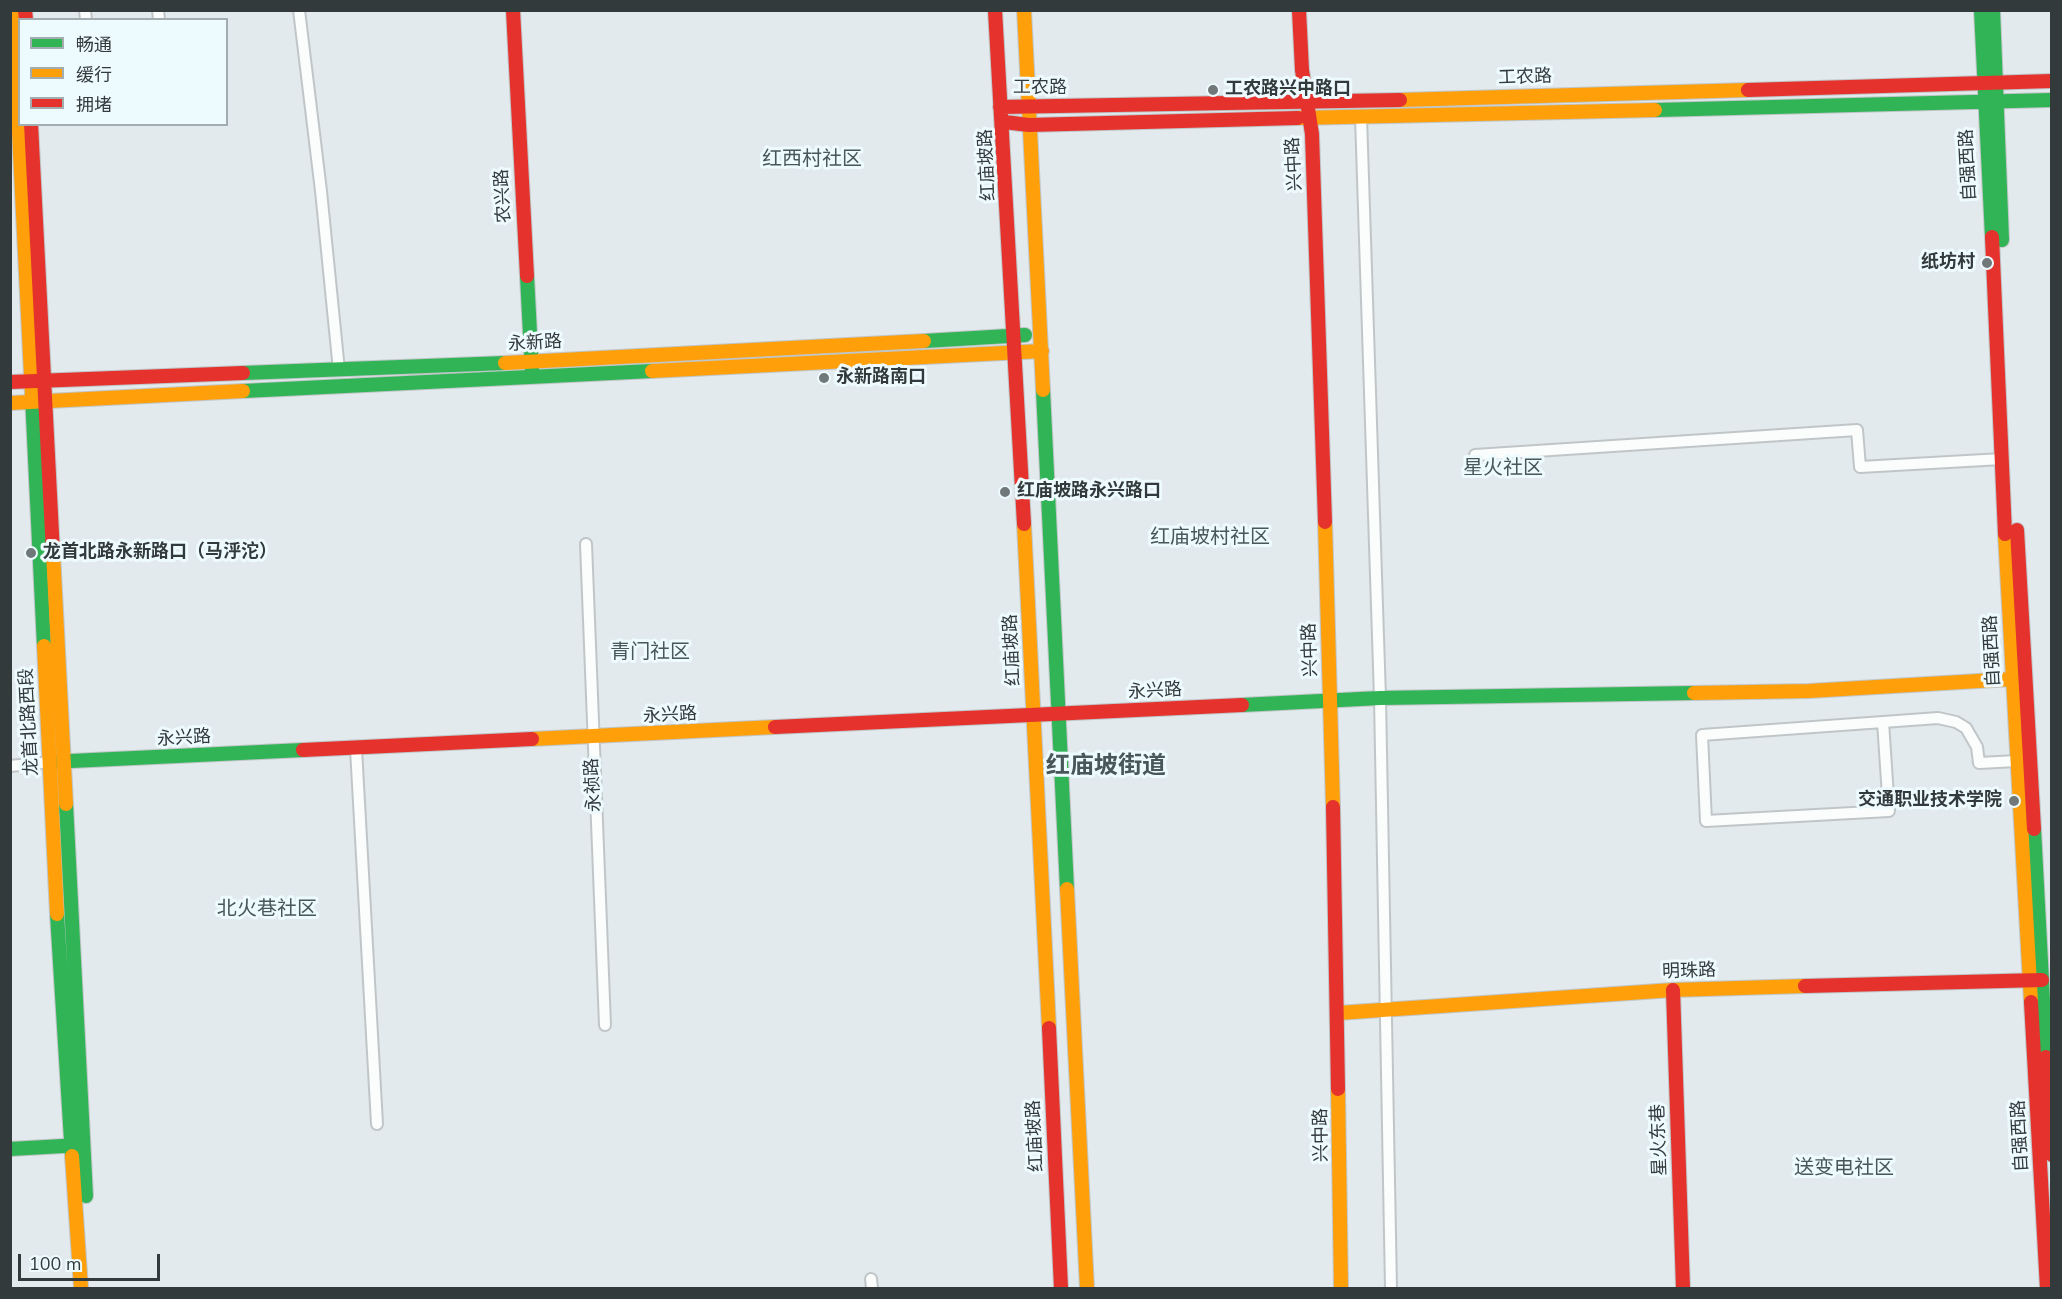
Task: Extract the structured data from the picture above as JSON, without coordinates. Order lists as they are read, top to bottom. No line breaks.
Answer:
{"streets":{"main road":["工农路","兴中路","红庙坡路","自强西路","农兴路","永新路","永兴路","龙首北路西段","明珠路","星火东巷"],"street":["永祯路"]},"crossings":[["工农路","兴中路"],["工农路","红庙坡路"],["工农路","自强西路"],["兴中路","永兴路"],["兴中路","明珠路"],["红庙坡路","永新路"],["红庙坡路","永兴路"],["自强西路","永兴路"],["自强西路","明珠路"],["农兴路","永新路"],["永新路","龙首北路西段"],["永兴路","龙首北路西段"],["永兴路","永祯路"],["明珠路","星火东巷"]],"districts":["红西村社区","星火社区","红庙坡村社区","青门社区","红庙坡街道","北火巷社区","送变电社区"],"places":["工农路兴中路口","纸坊村","永新路南口","红庙坡路永兴路口","龙首北路永新路口（马泘沱）","交通职业技术学院"],"legend":["畅通","缓行","拥堵"],"scale_bar":"100 m"}
